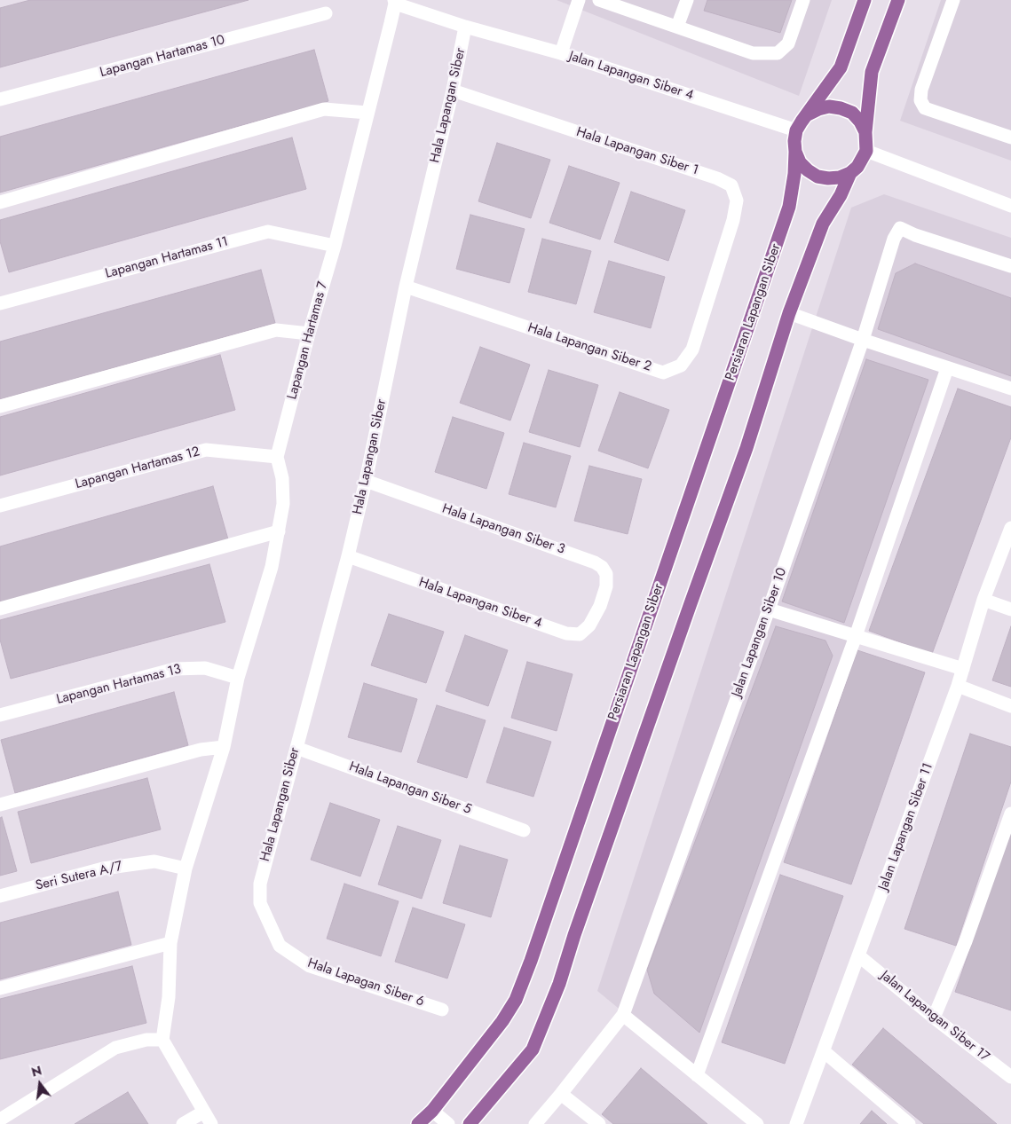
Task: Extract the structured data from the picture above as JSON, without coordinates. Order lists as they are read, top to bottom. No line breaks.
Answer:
{"streets":{"main road":["Persiaran Lapangan Siber"],"street":["Lapangan Hartamas 10","Jalan Lapangan Siber 4","Hala Lapangan Siber","Hala Lapangan Siber 1","Lapangan Hartamas 11","Lapangan Hartamas 7","Hala Lapangan Siber 2","Lapangan Hartamas 12","Hala Lapangan Siber 3","Hala Lapangan Siber 4","Jalan Lapangan Siber 10","Lapangan Hartamas 13","Hala Lapangan Siber 5","Jalan Lapangan Siber 11","Seri Sutera A/7","Hala Lapagan Siber 6","Jalan Lapangan Siber 17"]},"crossings":[["Jalan Lapangan Siber 4","Hala Lapangan Siber"],["Jalan Lapangan Siber 4","Persiaran Lapangan Siber"],["Jalan Lapangan Siber 4","Lapangan Hartamas 7"],["Hala Lapangan Siber","Hala Lapangan Siber 1"],["Hala Lapangan Siber","Lapangan Hartamas 7"],["Hala Lapangan Siber","Hala Lapangan Siber 2"],["Hala Lapangan Siber","Hala Lapangan Siber 3"],["Hala Lapangan Siber","Hala Lapangan Siber 4"],["Hala Lapangan Siber","Hala Lapangan Siber 5"],["Hala Lapangan Siber","Hala Lapagan Siber 6"],["Hala Lapangan Siber 1","Hala Lapangan Siber 2"],["Lapangan Hartamas 11","Lapangan Hartamas 7"],["Lapangan Hartamas 7","Lapangan Hartamas 12"],["Lapangan Hartamas 7","Lapangan Hartamas 13"],["Lapangan Hartamas 7","Seri Sutera A/7"],["Hala Lapangan Siber 3","Hala Lapangan Siber 4"],["Jalan Lapangan Siber 11","Jalan Lapangan Siber 17"]],"north":"top"}
